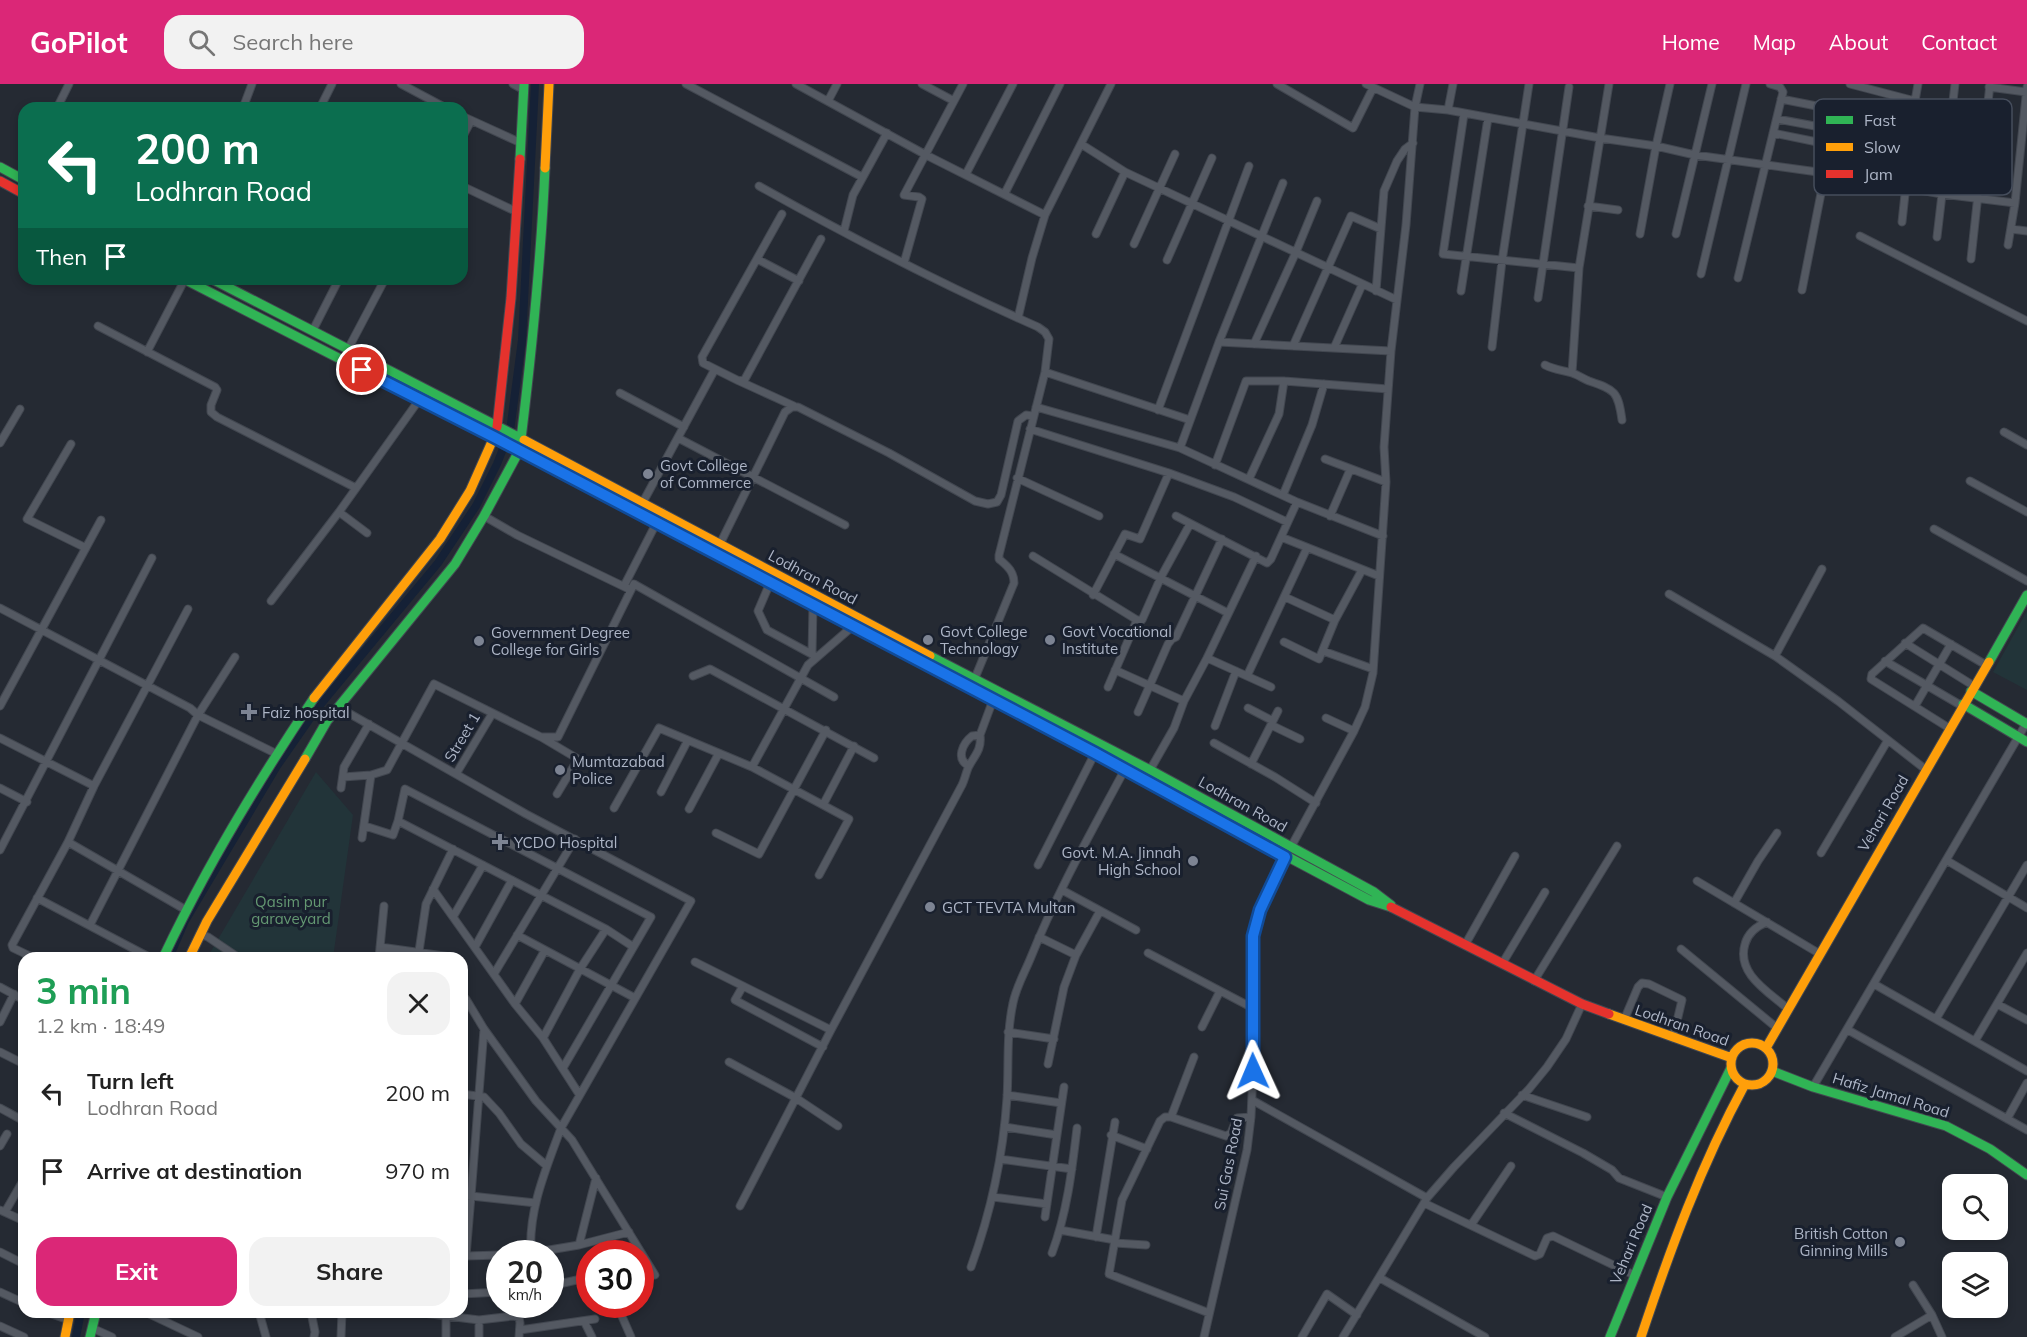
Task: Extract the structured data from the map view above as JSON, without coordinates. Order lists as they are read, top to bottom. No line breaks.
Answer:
{"streets":{"main road":["Lodhran Road","Vehari Road","Hafiz Jamal Road"],"street":["Street 1","Sui Gas Road"]},"crossings":[["Lodhran Road","Vehari Road"],["Lodhran Road","Hafiz Jamal Road"],["Lodhran Road","Sui Gas Road"],["Vehari Road","Hafiz Jamal Road"]],"parks":["Qasim pur garaveyard"],"places":{"other":["Govt College of Commerce","Govt College Technology","Govt Vocational Institute","Government Degree College for Girls","Mumtazabad Police","Govt. M.A. Jinnah High School","GCT TEVTA Multan","British Cotton Ginning Mills"],"health":["Faiz hospital","YCDO Hospital"]},"legend":["Fast","Slow","Jam"],"page":{"header":"GoPilot","search":"Search here","nav":["Home","Map","About","Contact"],"turn":["200 m","Lodhran Road"],"then":"Then","heading":["3 min","1.2 km · 18:49"],"list":[{"name":"Turn left","note":"Lodhran Road","value":"200 m"},{"name":"Arrive at destination","value":"970 m"}],"buttons":["Exit","Share"],"speed":"20 km/h","limit":"30"}}
